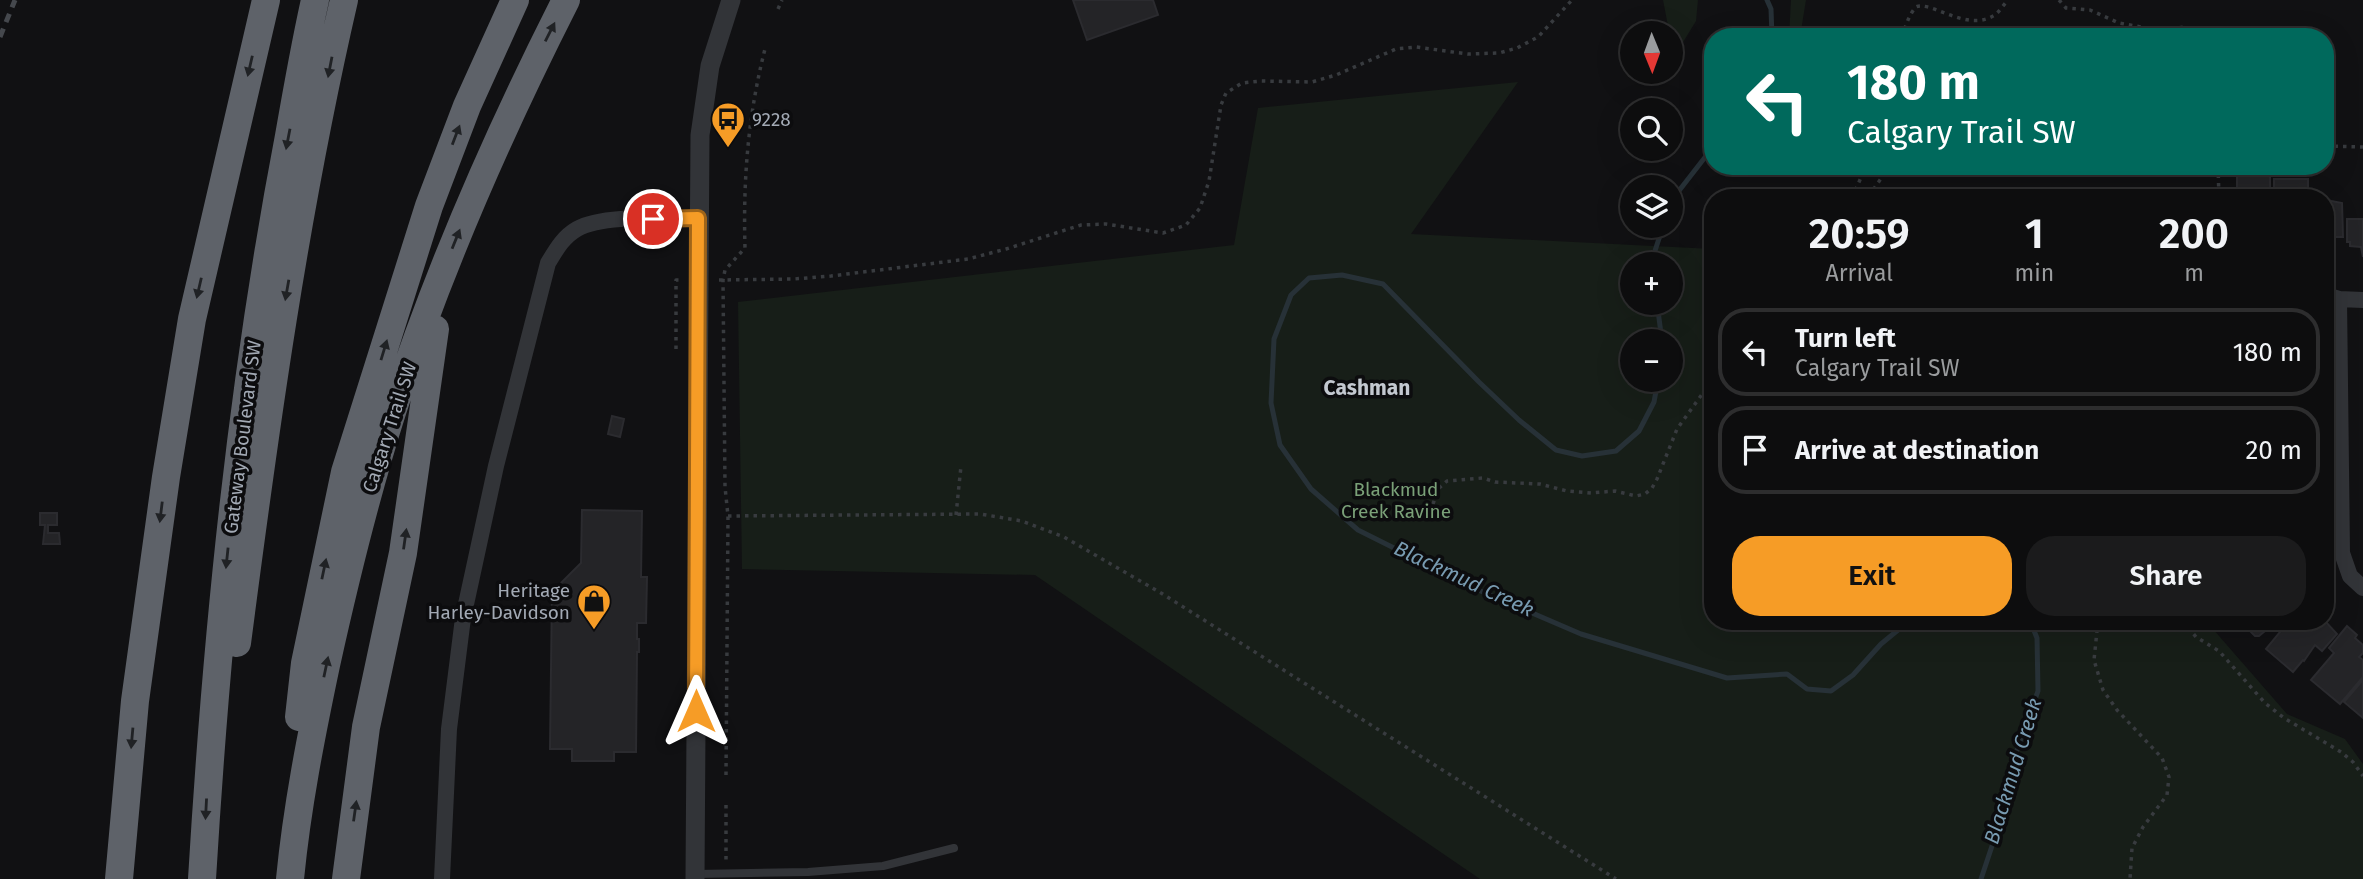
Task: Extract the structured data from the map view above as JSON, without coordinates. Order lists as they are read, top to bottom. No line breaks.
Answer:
{"streets":{"highway":["Calgary Trail SW","Gateway Boulevard SW"]},"districts":["Cashman"],"water":["Blackmud Creek"],"parks":["Blackmud Creek Ravine"],"places":{"bus stop":["9228"],"shop":["Heritage Harley-Davidson"]},"north":"bottom","page":{"map_buttons":["+","−"],"turn":["180 m","Calgary Trail SW"],"eta":["20:59","Arrival","1","min","200","m"],"list":[{"name":"Turn left","note":"Calgary Trail SW","value":"180 m"},{"name":"Arrive at destination","value":"20 m"}],"buttons":["Exit","Share"]}}
